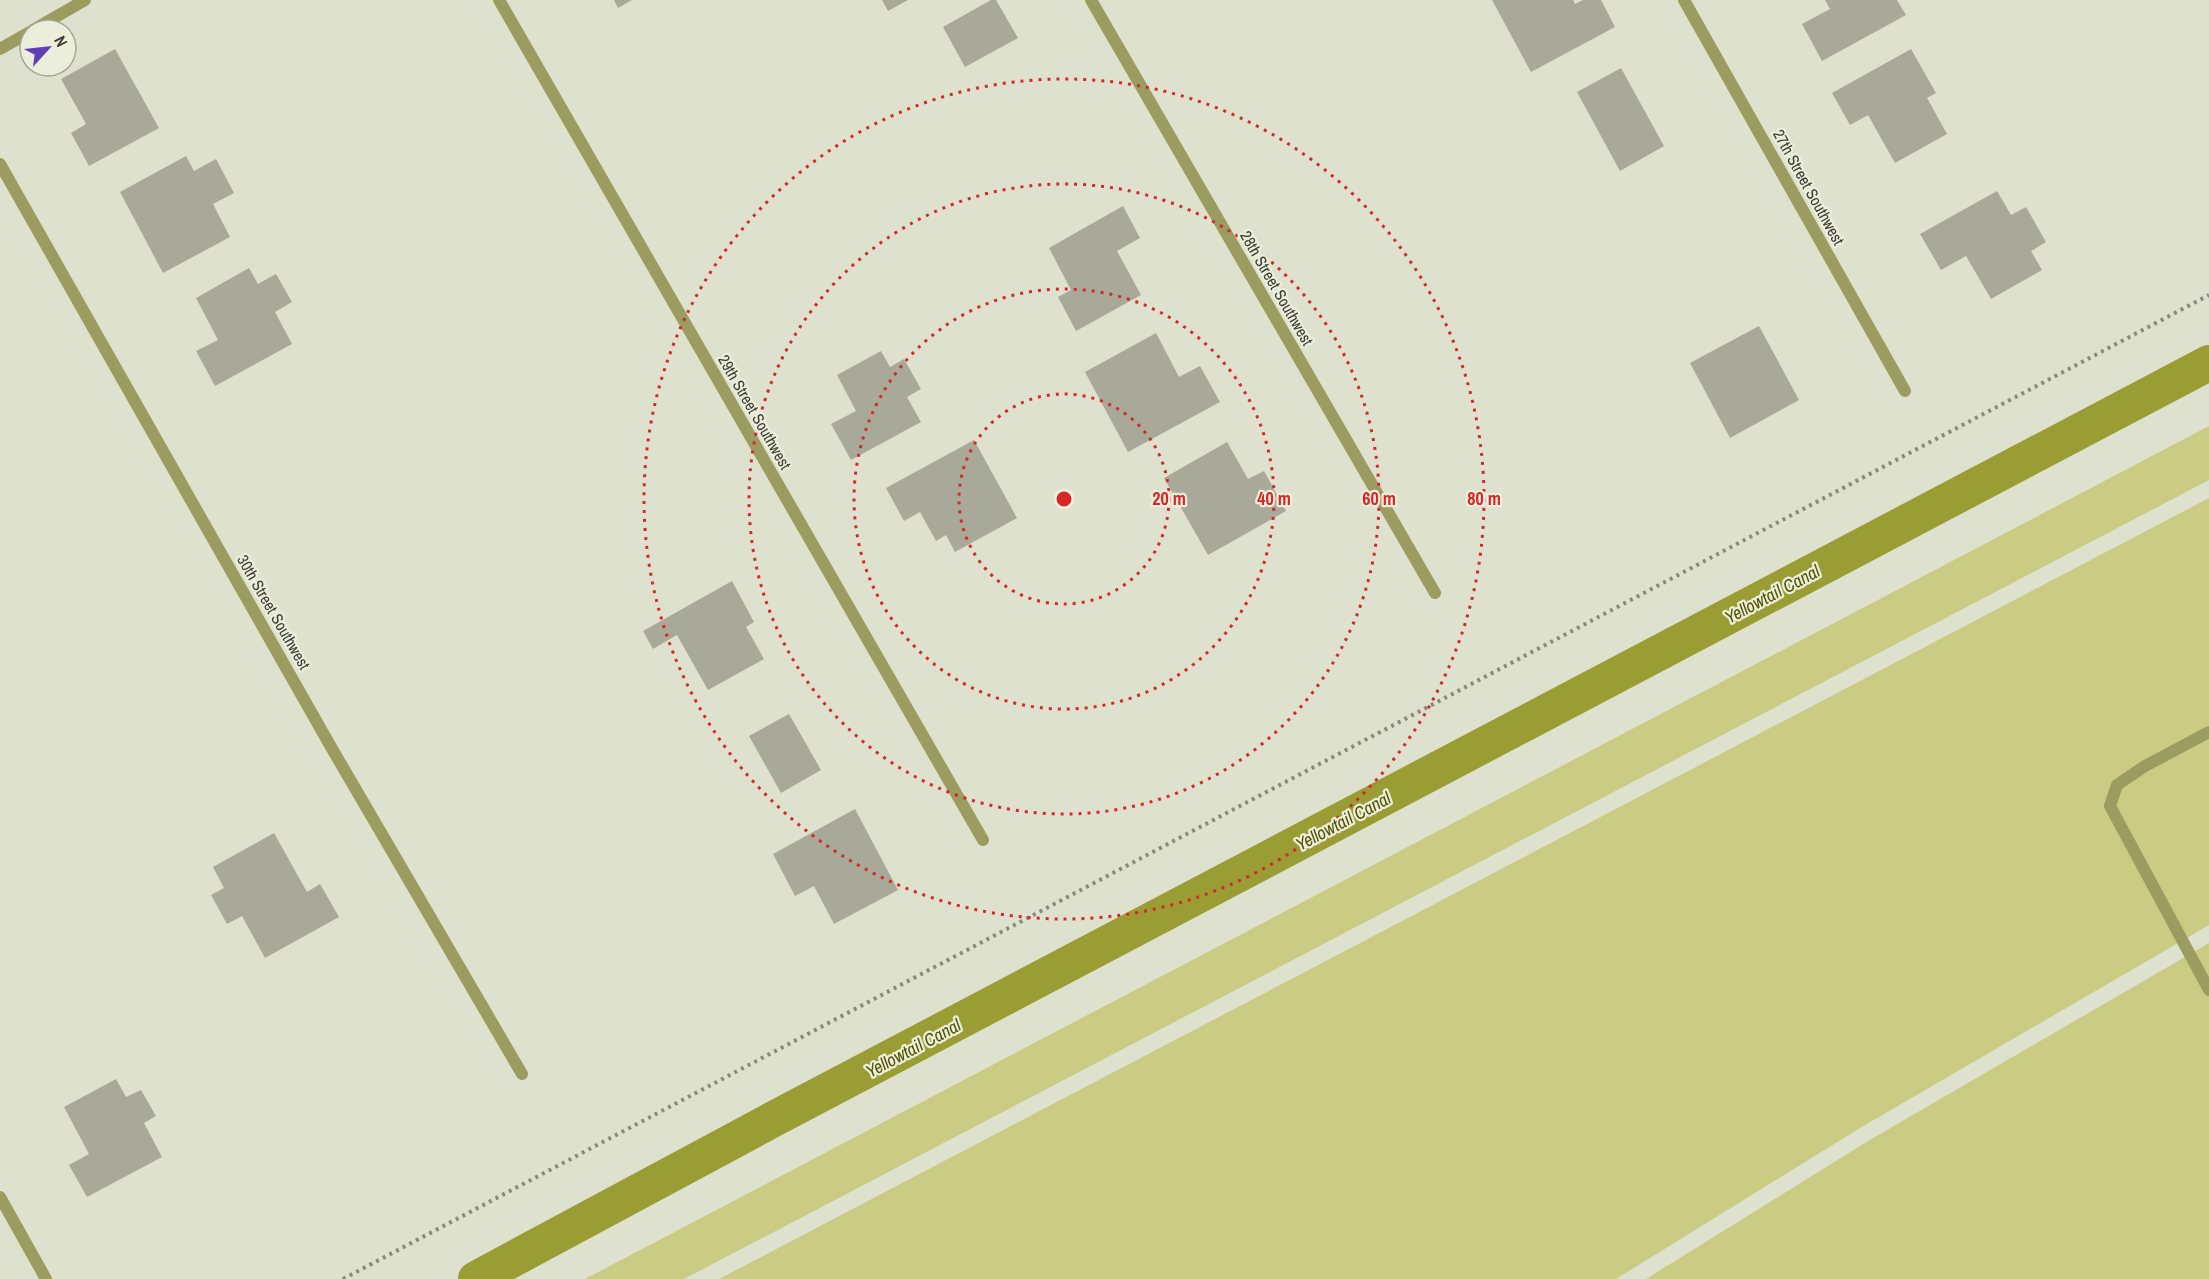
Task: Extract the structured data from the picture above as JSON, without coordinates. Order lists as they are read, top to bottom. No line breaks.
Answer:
{"streets":{"street":["27th Street Southwest","28th Street Southwest","29th Street Southwest","30th Street Southwest"]},"water":["Yellowtail Canal"],"north":"top right","rings":["20 m","40 m","60 m","80 m"]}
